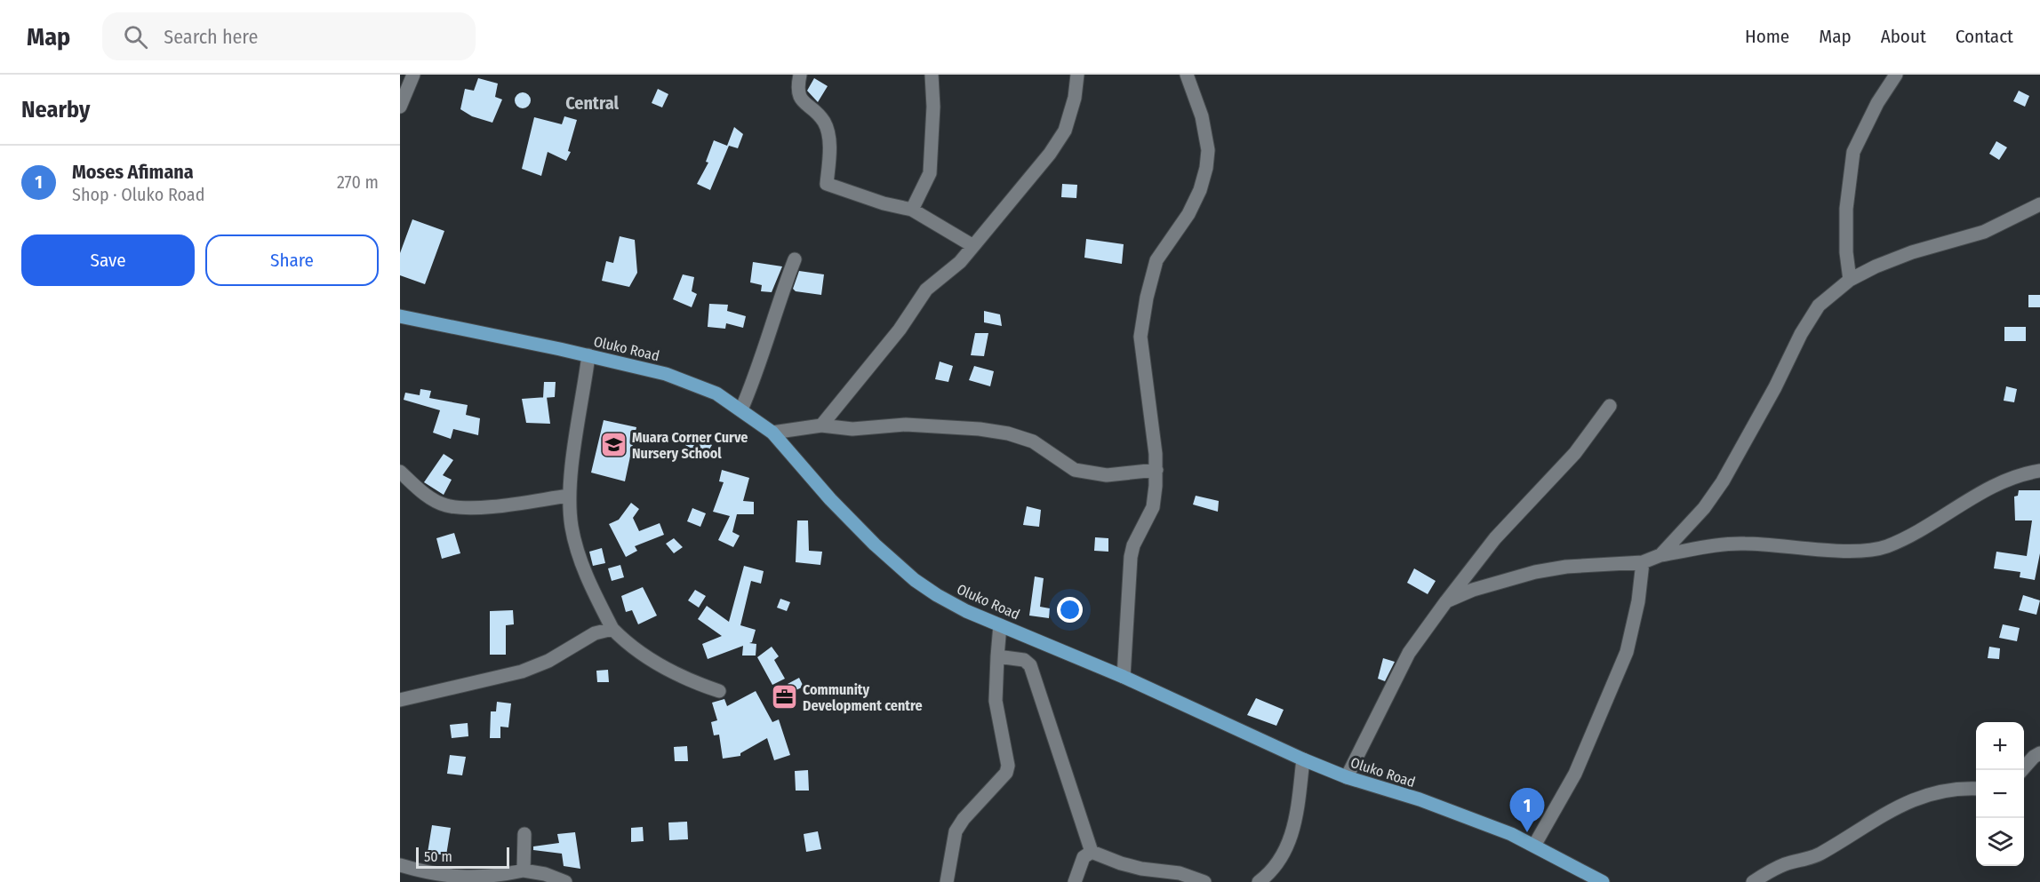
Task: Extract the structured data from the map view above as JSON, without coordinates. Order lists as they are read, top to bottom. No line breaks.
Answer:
{"streets":{"main road":["Oluko Road"]},"districts":["Central"],"places":{"school or university":["Muara Corner Curve Nursery School"],"office":["Community Development centre"]},"scale_bar":"50 m","page":{"header":"Map","search":"Search here","nav":["Home","Map","About","Contact"],"heading":"Nearby","list":[{"mark":"1","name":"Moses Afimana","note":"Shop · Oluko Road","value":"270 m"}],"buttons":["Save","Share"],"map_buttons":["+","−"],"pins":"1","scale":"50 m"}}
